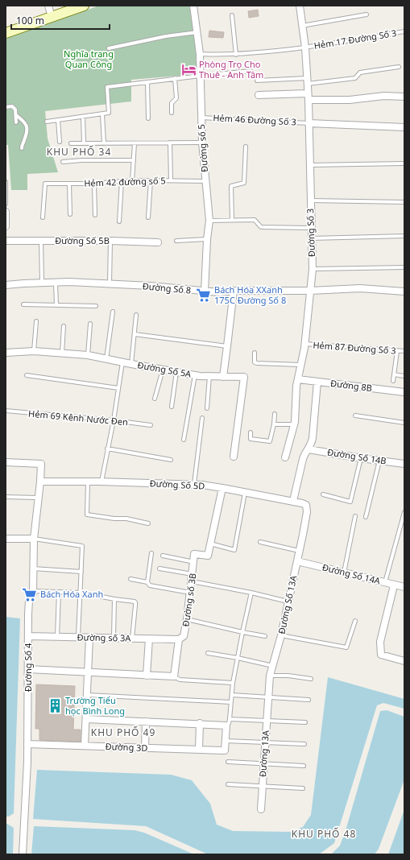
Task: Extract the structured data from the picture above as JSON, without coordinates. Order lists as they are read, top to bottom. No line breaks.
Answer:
{"streets":{"street":["Đường số 5","Đường Số 3","Đường Số 5B","Đường Số 8","Đường Số 5A","Đường 8B","Đường Số 14B","Đường Số 5D","Đường Số 14A","Đường số 3B","Đường Số 13A","Đường số 3A","Đường Số 4","Đường 3D","Đường 13A"],"lane":["Hẻm 17 Đường Số 3","Hẻm 46 Đường Số 3","Hẻm 42 đường số 5","Hẻm 87 Đường Số 3","Hẻm 69 Kênh Nước Đen"]},"crossings":[["Hẻm 17 Đường Số 3","Đường số 5"],["Hẻm 17 Đường Số 3","Đường Số 3"],["Hẻm 46 Đường Số 3","Đường số 5"],["Hẻm 46 Đường Số 3","Đường Số 3"],["Đường số 5","Hẻm 42 đường số 5"],["Đường số 5","Đường Số 8"],["Đường Số 3","Đường Số 8"],["Đường Số 3","Hẻm 87 Đường Số 3"],["Đường Số 3","Đường 8B"],["Đường Số 5D","Đường số 3B"],["Đường Số 5D","Đường Số 13A"],["Đường Số 5D","Đường Số 4"],["Đường Số 14A","Đường Số 13A"],["Đường số 3B","Đường số 3A"],["Đường Số 13A","Đường 13A"],["Đường số 3A","Đường Số 4"],["Đường Số 4","Đường 3D"]],"districts":["KHU PHỐ 34","KHU PHỐ 49","KHU PHỐ 48"],"parks":["Nghĩa trang Quan Công"],"places":{"hotel":["Phòng Trọ Cho Thuê - Anh Tâm"],"supermarket":["Bách Hóa XXanh 175C Đường Số 8","Bách Hóa Xanh"],"building":["Trường Tiểu học Bình Long"]},"scale_bar":"100 m"}
